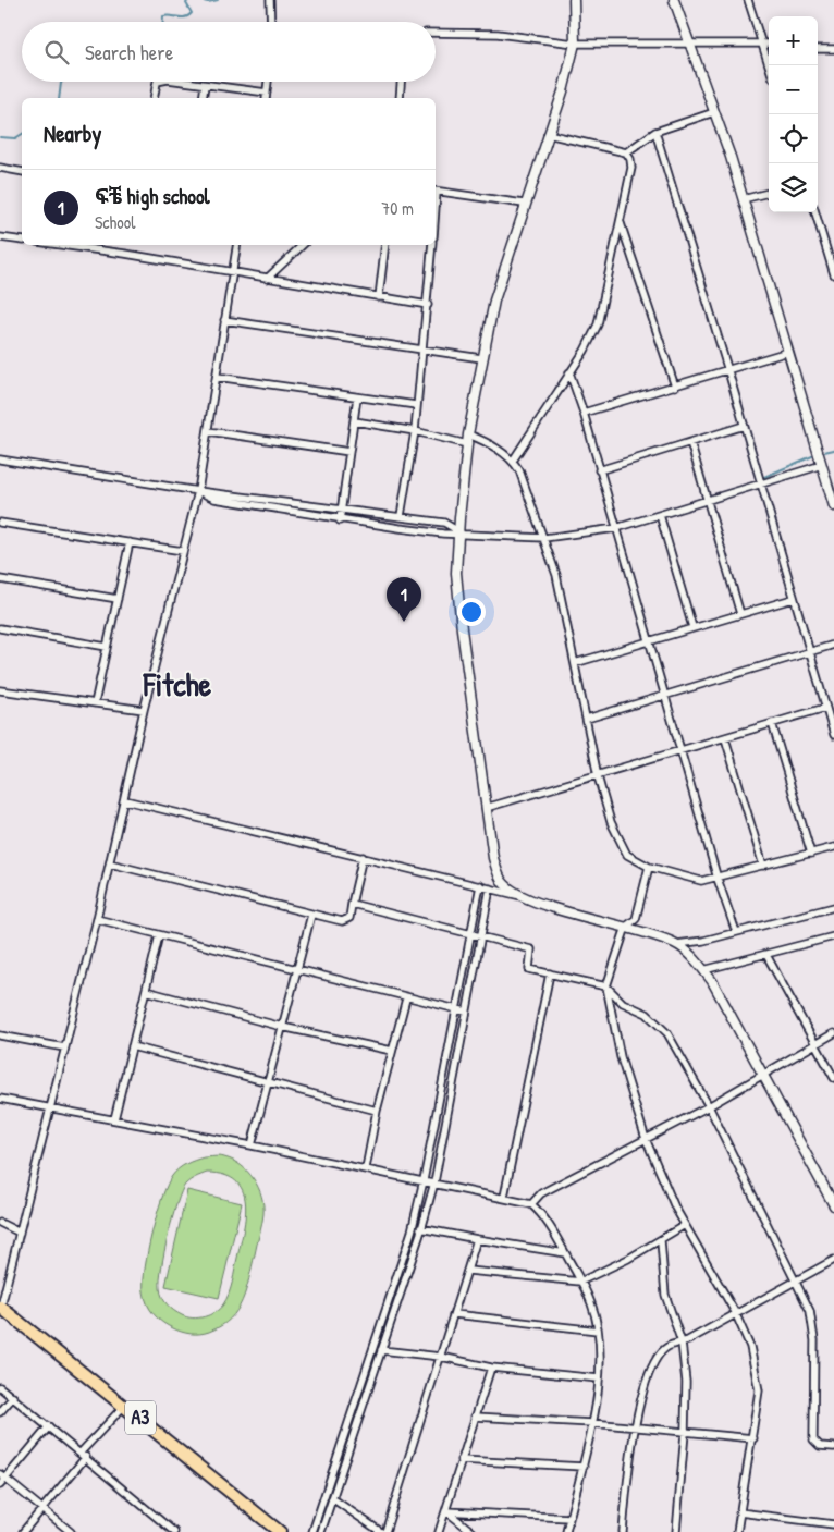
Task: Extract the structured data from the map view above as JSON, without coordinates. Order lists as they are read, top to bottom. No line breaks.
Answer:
{"streets":{"highway":["A3"]},"districts":["Fitche"],"page":{"map_buttons":["+","−"],"search":"Search here","heading":"Nearby","list":[{"mark":"1","name":"ፍቼ high school","note":"School","value":"70 m"}],"pins":"1"}}
